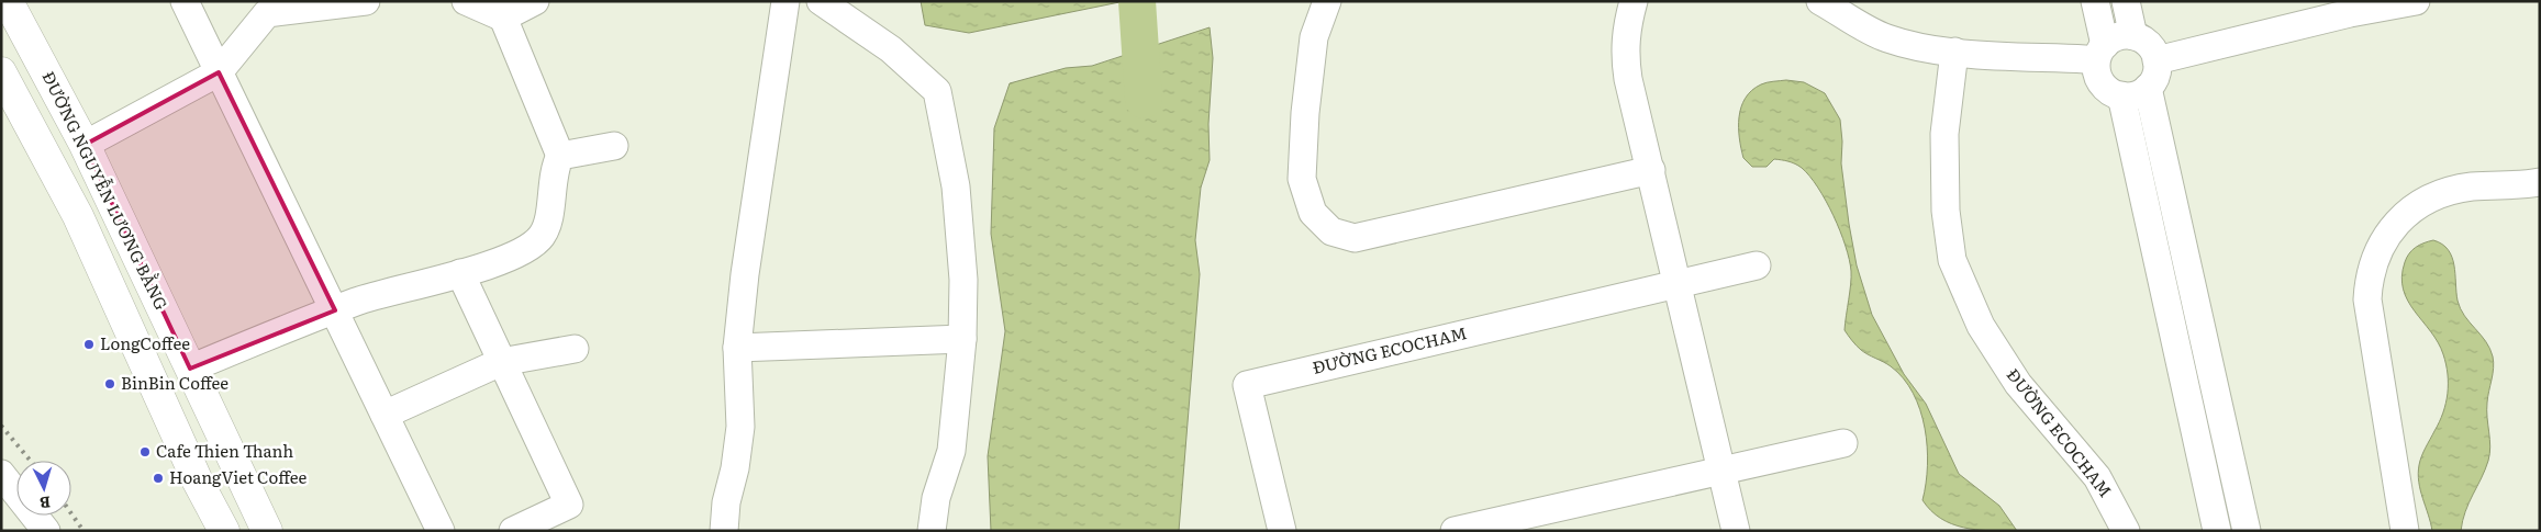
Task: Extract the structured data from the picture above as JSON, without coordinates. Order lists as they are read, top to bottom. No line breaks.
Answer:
{"streets":{"highway":["ĐƯỜNG NGUYỄN LƯƠNG BẰNG"],"street":["ĐƯỜNG ECOCHAM"]},"places":["LongCoffee","BinBin Coffee","Cafe Thien Thanh","HoangViet Coffee"],"north":"bottom"}
